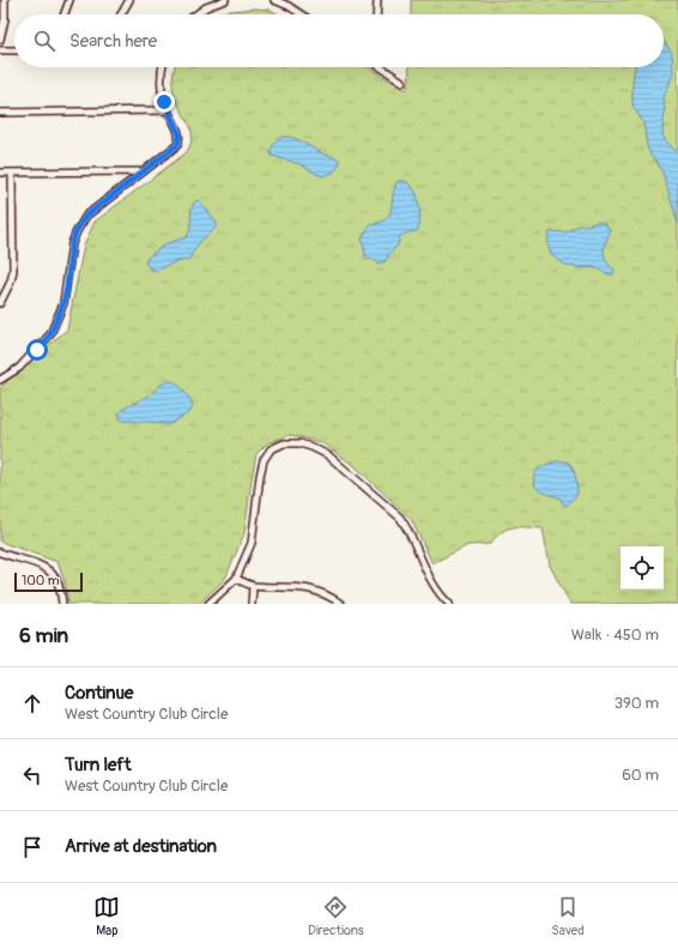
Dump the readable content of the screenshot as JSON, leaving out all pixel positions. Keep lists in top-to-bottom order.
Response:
{
  "scale_bar": "100 m",
  "page": {
    "search": "Search here",
    "scale": "100 m",
    "heading": ["6 min", "Walk · 450 m"],
    "list": [
      ["Continue", "West Country Club Circle", "390 m"],
      ["Turn left", "West Country Club Circle", "60 m"],
      "Arrive at destination"
    ],
    "nav": ["Map", "Directions", "Saved"]
  }
}
